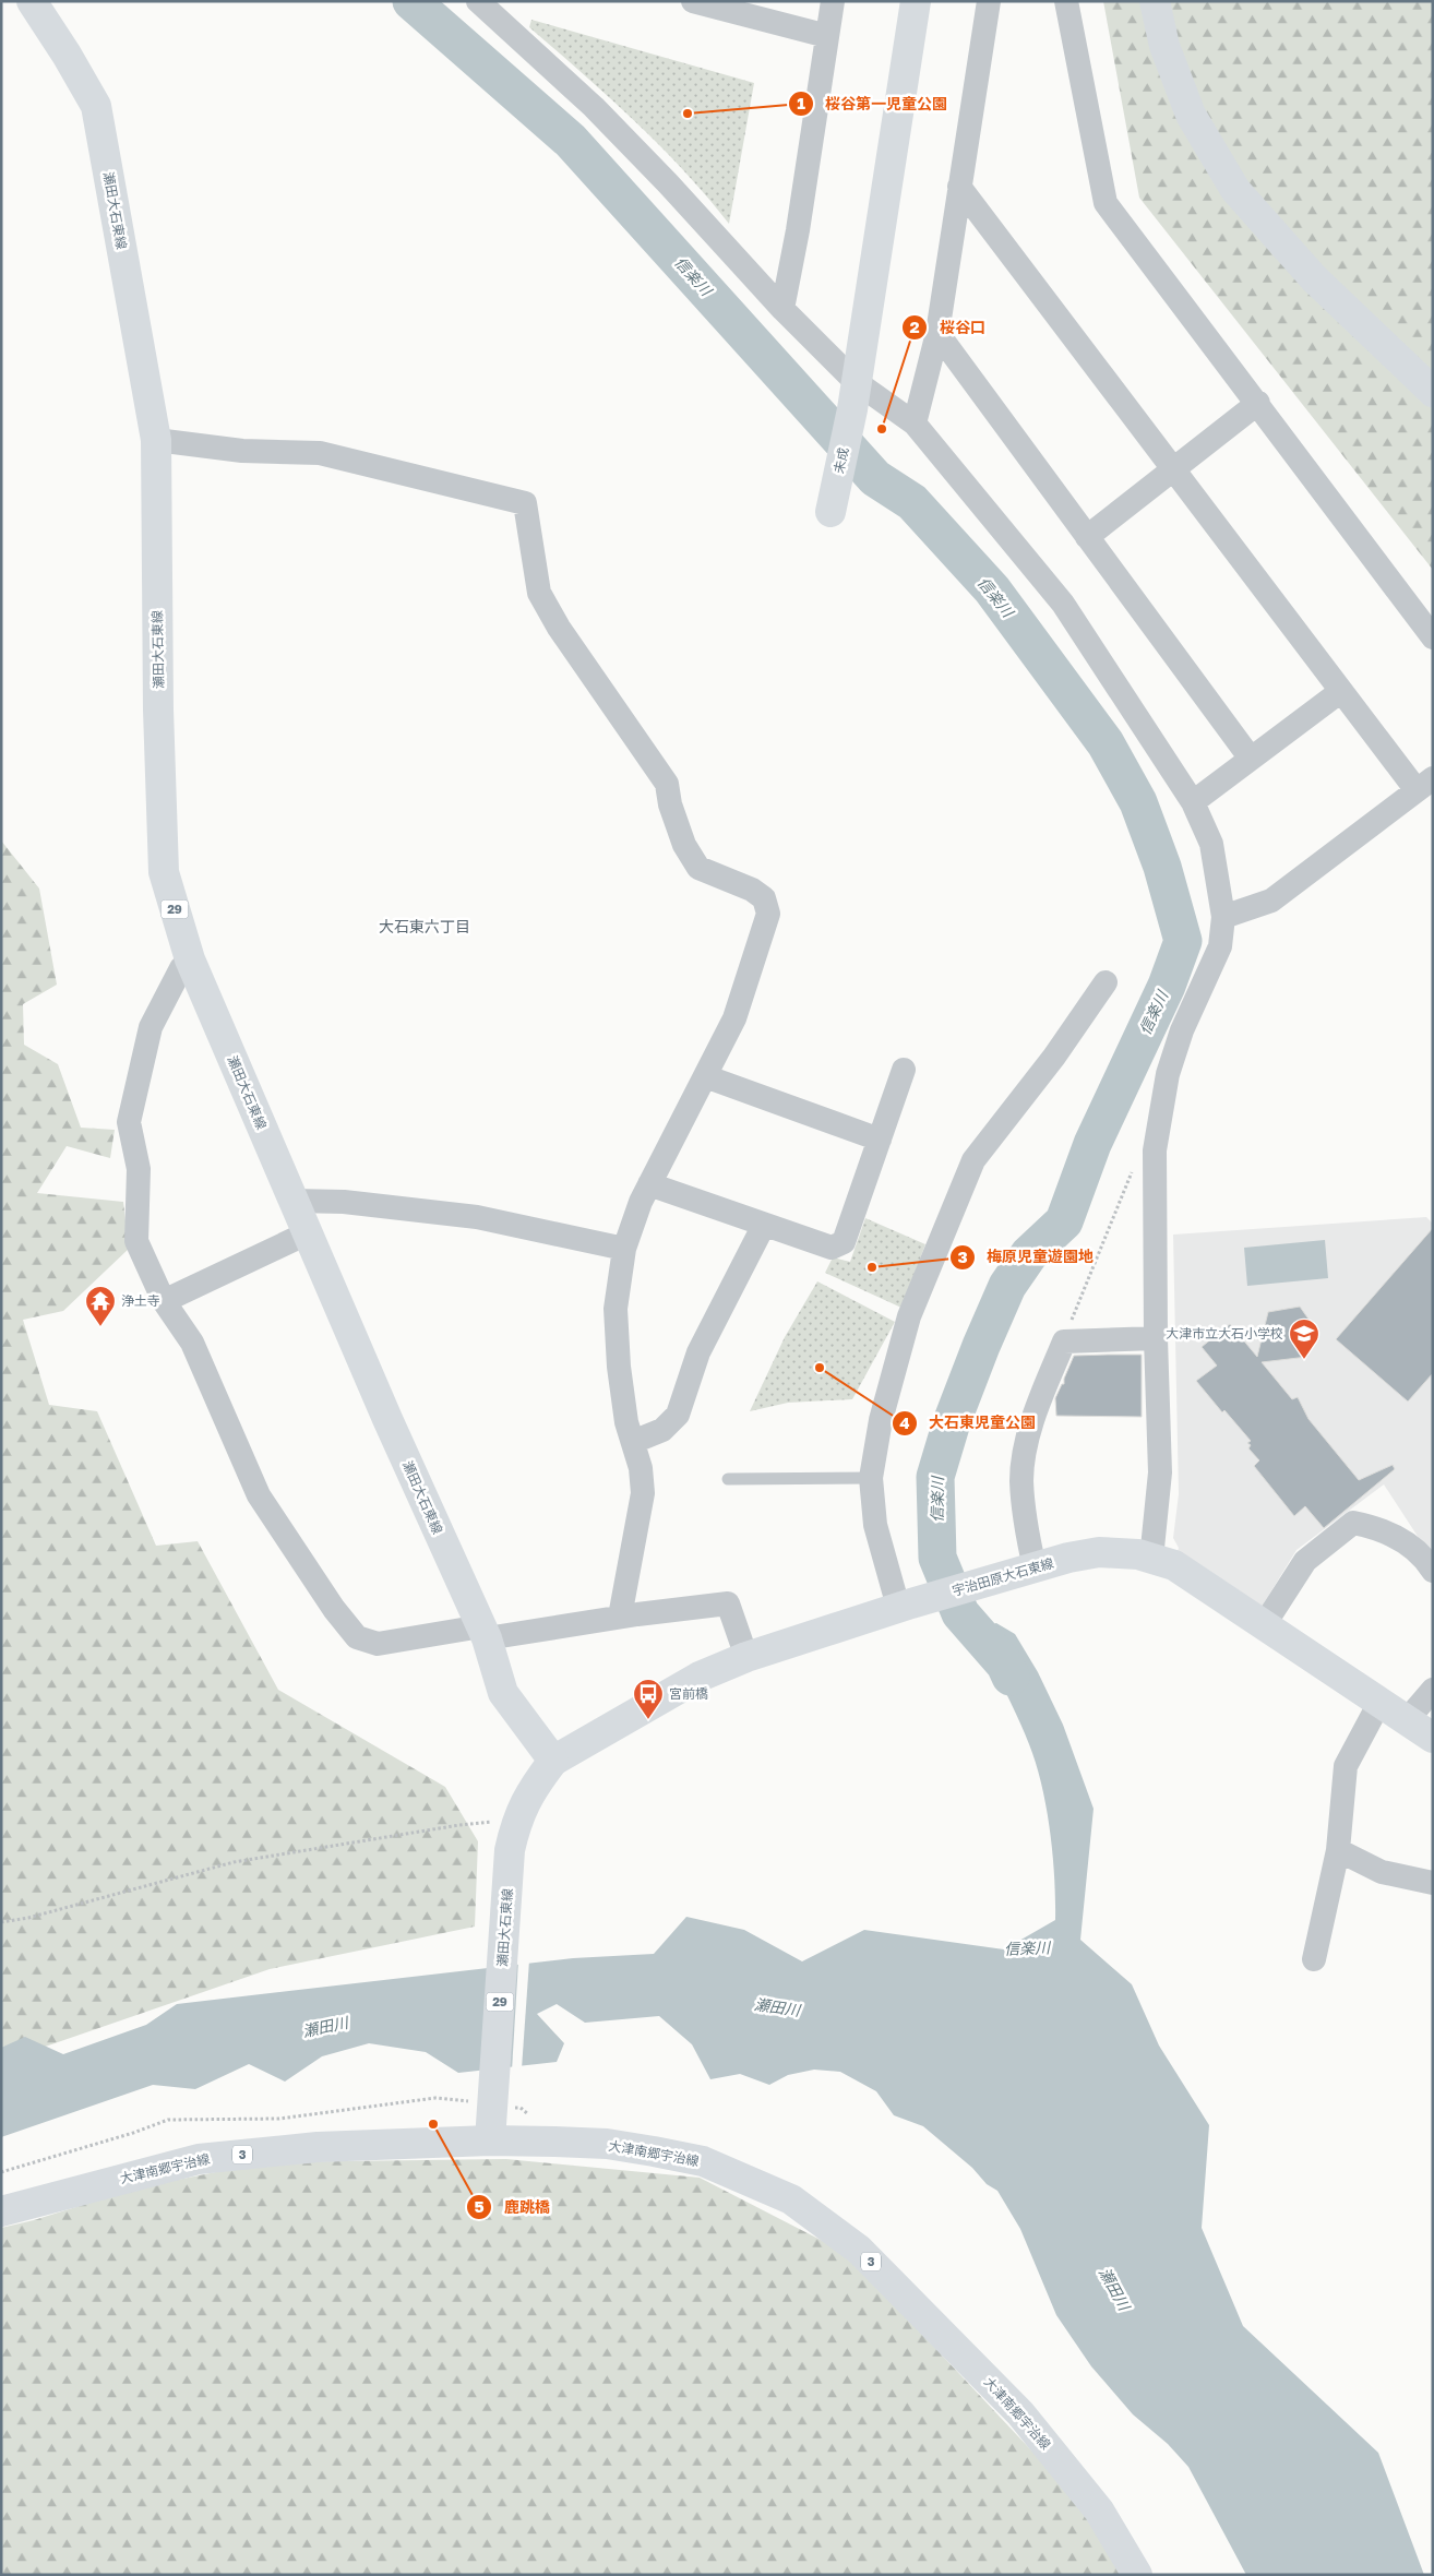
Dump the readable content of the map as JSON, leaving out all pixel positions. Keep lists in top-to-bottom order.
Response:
{
  "streets": {
    "main road": [
      "瀬田大石東線",
      "未成",
      "29",
      "宇治田原大石東線",
      "大津南郷宇治線",
      "3"
    ]
  },
  "crossings": [
    ["瀬田大石東線", "宇治田原大石東線"],
    ["瀬田大石東線", "大津南郷宇治線"]
  ],
  "districts": ["大石東六丁目"],
  "water": ["信楽川", "瀬田川"],
  "places": {
    "other": [
      "桜谷第一児童公園",
      "桜谷口",
      "梅原児童遊園地",
      "大石東児童公園",
      "鹿跳橋"
    ],
    "temple": ["浄土寺"],
    "school or university": ["大津市立大石小学校"],
    "bus stop": ["宮前橋"]
  }
}
